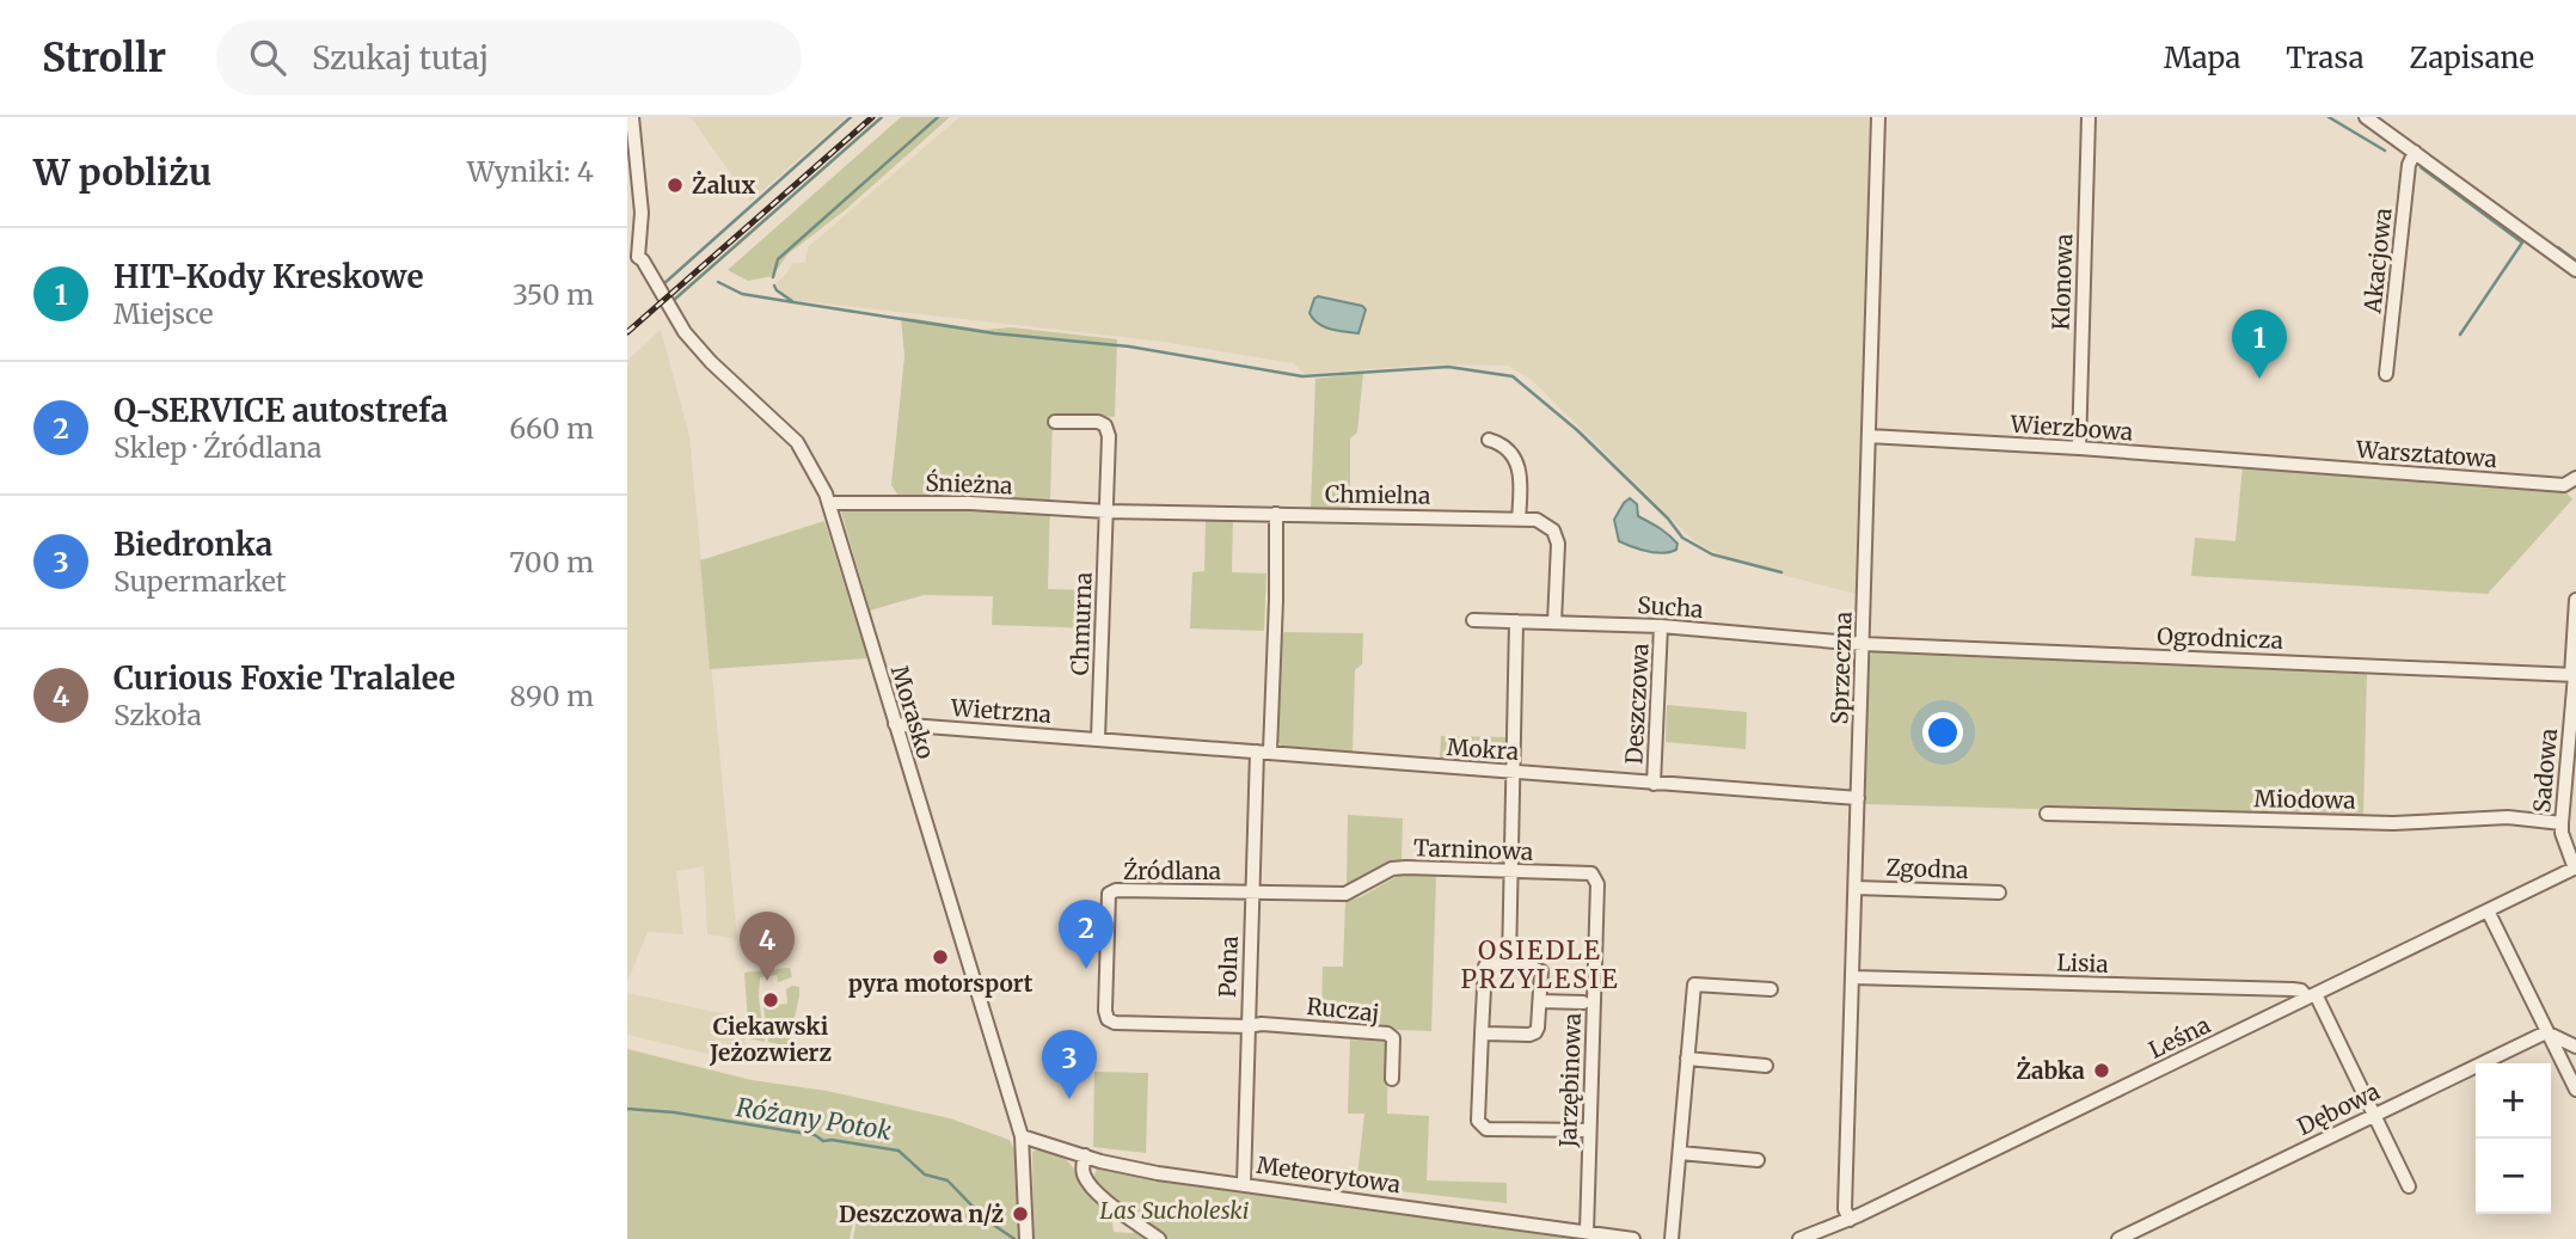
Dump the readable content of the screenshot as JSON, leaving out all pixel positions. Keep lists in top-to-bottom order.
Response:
{
  "streets": {
    "street": [
      "Akacjowa",
      "Klonowa",
      "Wierzbowa",
      "Warsztatowa",
      "Śnieżna",
      "Chmielna",
      "Sucha",
      "Chmurna",
      "Ogrodnicza",
      "Sprzeczna",
      "Deszczowa",
      "Wietrzna",
      "Morasko",
      "Mokra",
      "Sadowa",
      "Miodowa",
      "Tarninowa",
      "Zgodna",
      "Źródlana",
      "Lisia",
      "Polna",
      "Ruczaj",
      "Leśna",
      "Jarzębinowa",
      "Dębowa",
      "Meteorytowa"
    ]
  },
  "crossings": [
    ["Klonowa", "Wierzbowa"],
    ["Wierzbowa", "Warsztatowa"],
    ["Wierzbowa", "Sprzeczna"],
    ["Śnieżna", "Chmielna"],
    ["Śnieżna", "Chmurna"],
    ["Śnieżna", "Morasko"],
    ["Chmielna", "Sucha"],
    ["Chmielna", "Chmurna"],
    ["Chmielna", "Polna"],
    ["Sucha", "Ogrodnicza"],
    ["Sucha", "Sprzeczna"],
    ["Sucha", "Deszczowa"],
    ["Chmurna", "Wietrzna"],
    ["Chmurna", "Mokra"],
    ["Ogrodnicza", "Sprzeczna"],
    ["Ogrodnicza", "Sadowa"],
    ["Sprzeczna", "Mokra"],
    ["Sprzeczna", "Zgodna"],
    ["Sprzeczna", "Lisia"],
    ["Sprzeczna", "Leśna"],
    ["Deszczowa", "Mokra"],
    ["Wietrzna", "Morasko"],
    ["Wietrzna", "Mokra"],
    ["Morasko", "Meteorytowa"],
    ["Mokra", "Polna"],
    ["Sadowa", "Miodowa"],
    ["Sadowa", "Leśna"],
    ["Tarninowa", "Źródlana"],
    ["Tarninowa", "Polna"],
    ["Tarninowa", "Jarzębinowa"],
    ["Źródlana", "Polna"],
    ["Źródlana", "Ruczaj"],
    ["Lisia", "Leśna"],
    ["Polna", "Ruczaj"],
    ["Polna", "Meteorytowa"],
    ["Jarzębinowa", "Meteorytowa"]
  ],
  "districts": ["OSIEDLE PRZYLESIE"],
  "water": ["Różany Potok"],
  "parks": ["Las Sucholeski"],
  "places": [
    "Żalux",
    "pyra motorsport",
    "Ciekawski Jeżozwierz",
    "Żabka",
    "Deszczowa n/ż"
  ],
  "page": {
    "header": "Strollr",
    "search": "Szukaj tutaj",
    "nav": ["Mapa", "Trasa", "Zapisane"],
    "heading": ["W pobliżu", "Wyniki: 4"],
    "list": [
      {
        "mark": "1",
        "name": "HIT-Kody Kreskowe",
        "note": "Miejsce",
        "value": "350 m"
      },
      {
        "mark": "2",
        "name": "Q-SERVICE autostrefa",
        "note": "Sklep · Źródlana",
        "value": "660 m"
      },
      {
        "mark": "3",
        "name": "Biedronka",
        "note": "Supermarket",
        "value": "700 m"
      },
      {
        "mark": "4",
        "name": "Curious Foxie Tralalee",
        "note": "Szkoła",
        "value": "890 m"
      }
    ],
    "pins": [
      "1",
      "2",
      "4",
      "3"
    ],
    "map_buttons": ["+", "−"]
  }
}
